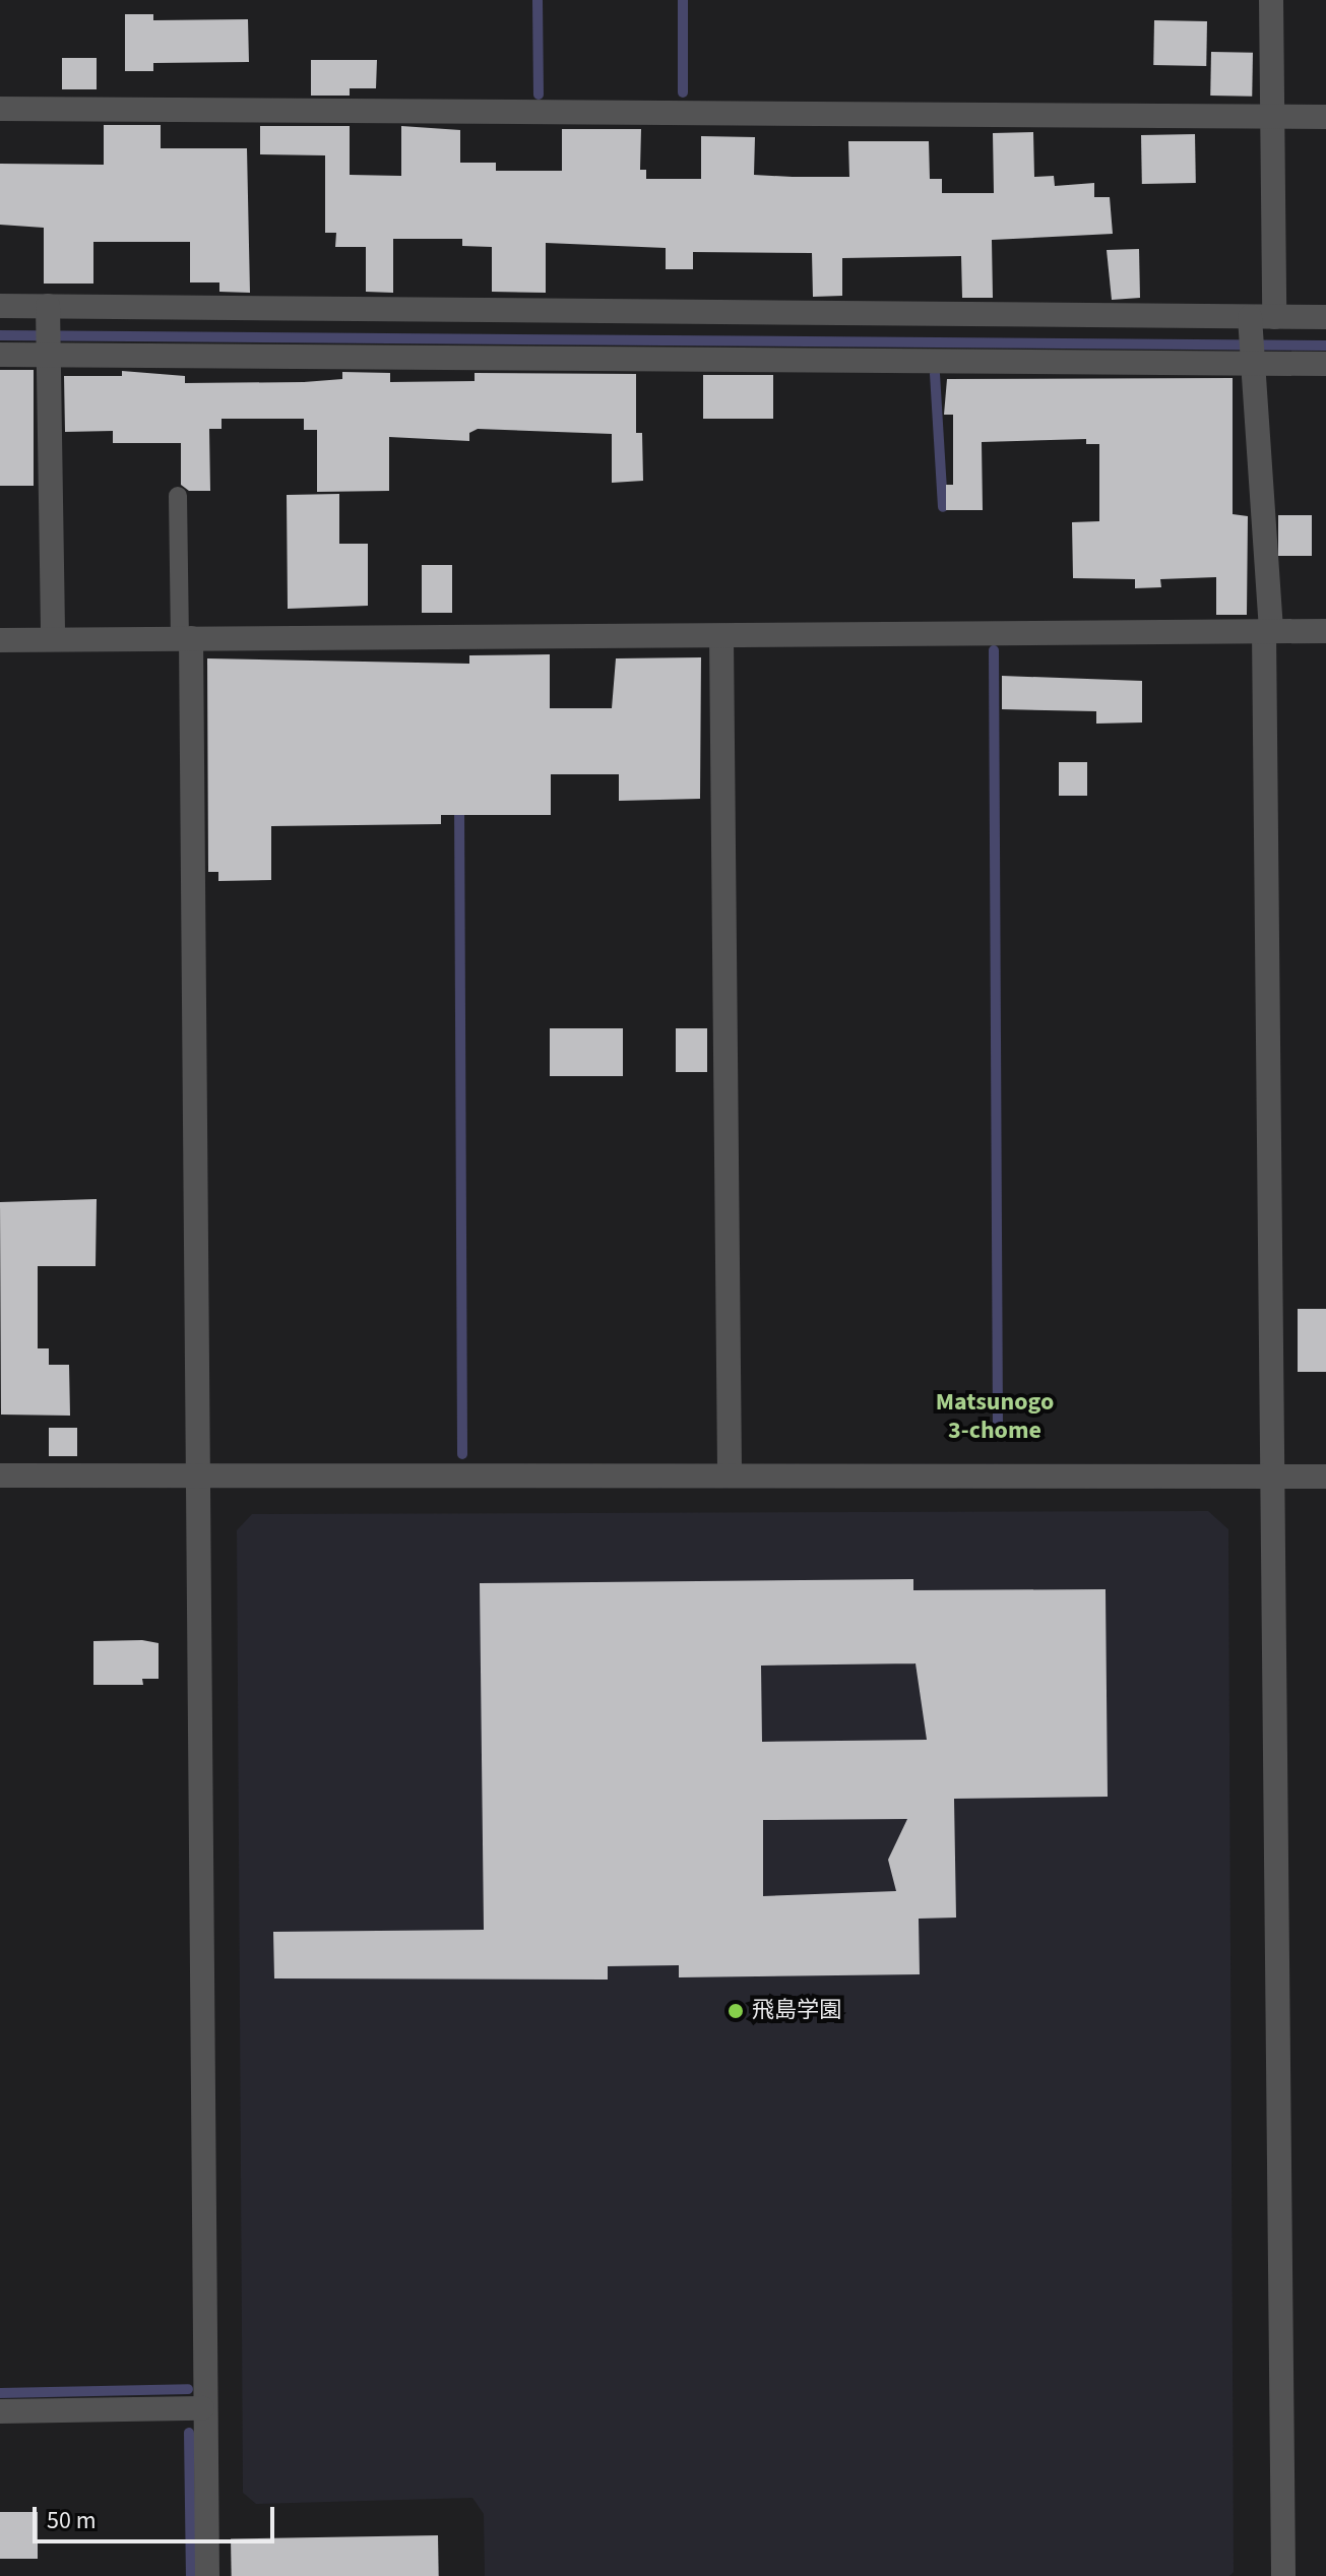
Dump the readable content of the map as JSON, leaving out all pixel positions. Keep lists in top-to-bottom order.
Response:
{
  "districts": ["Matsunogo 3-chome"],
  "places": ["飛島学園"],
  "scale_bar": "50 m"
}
